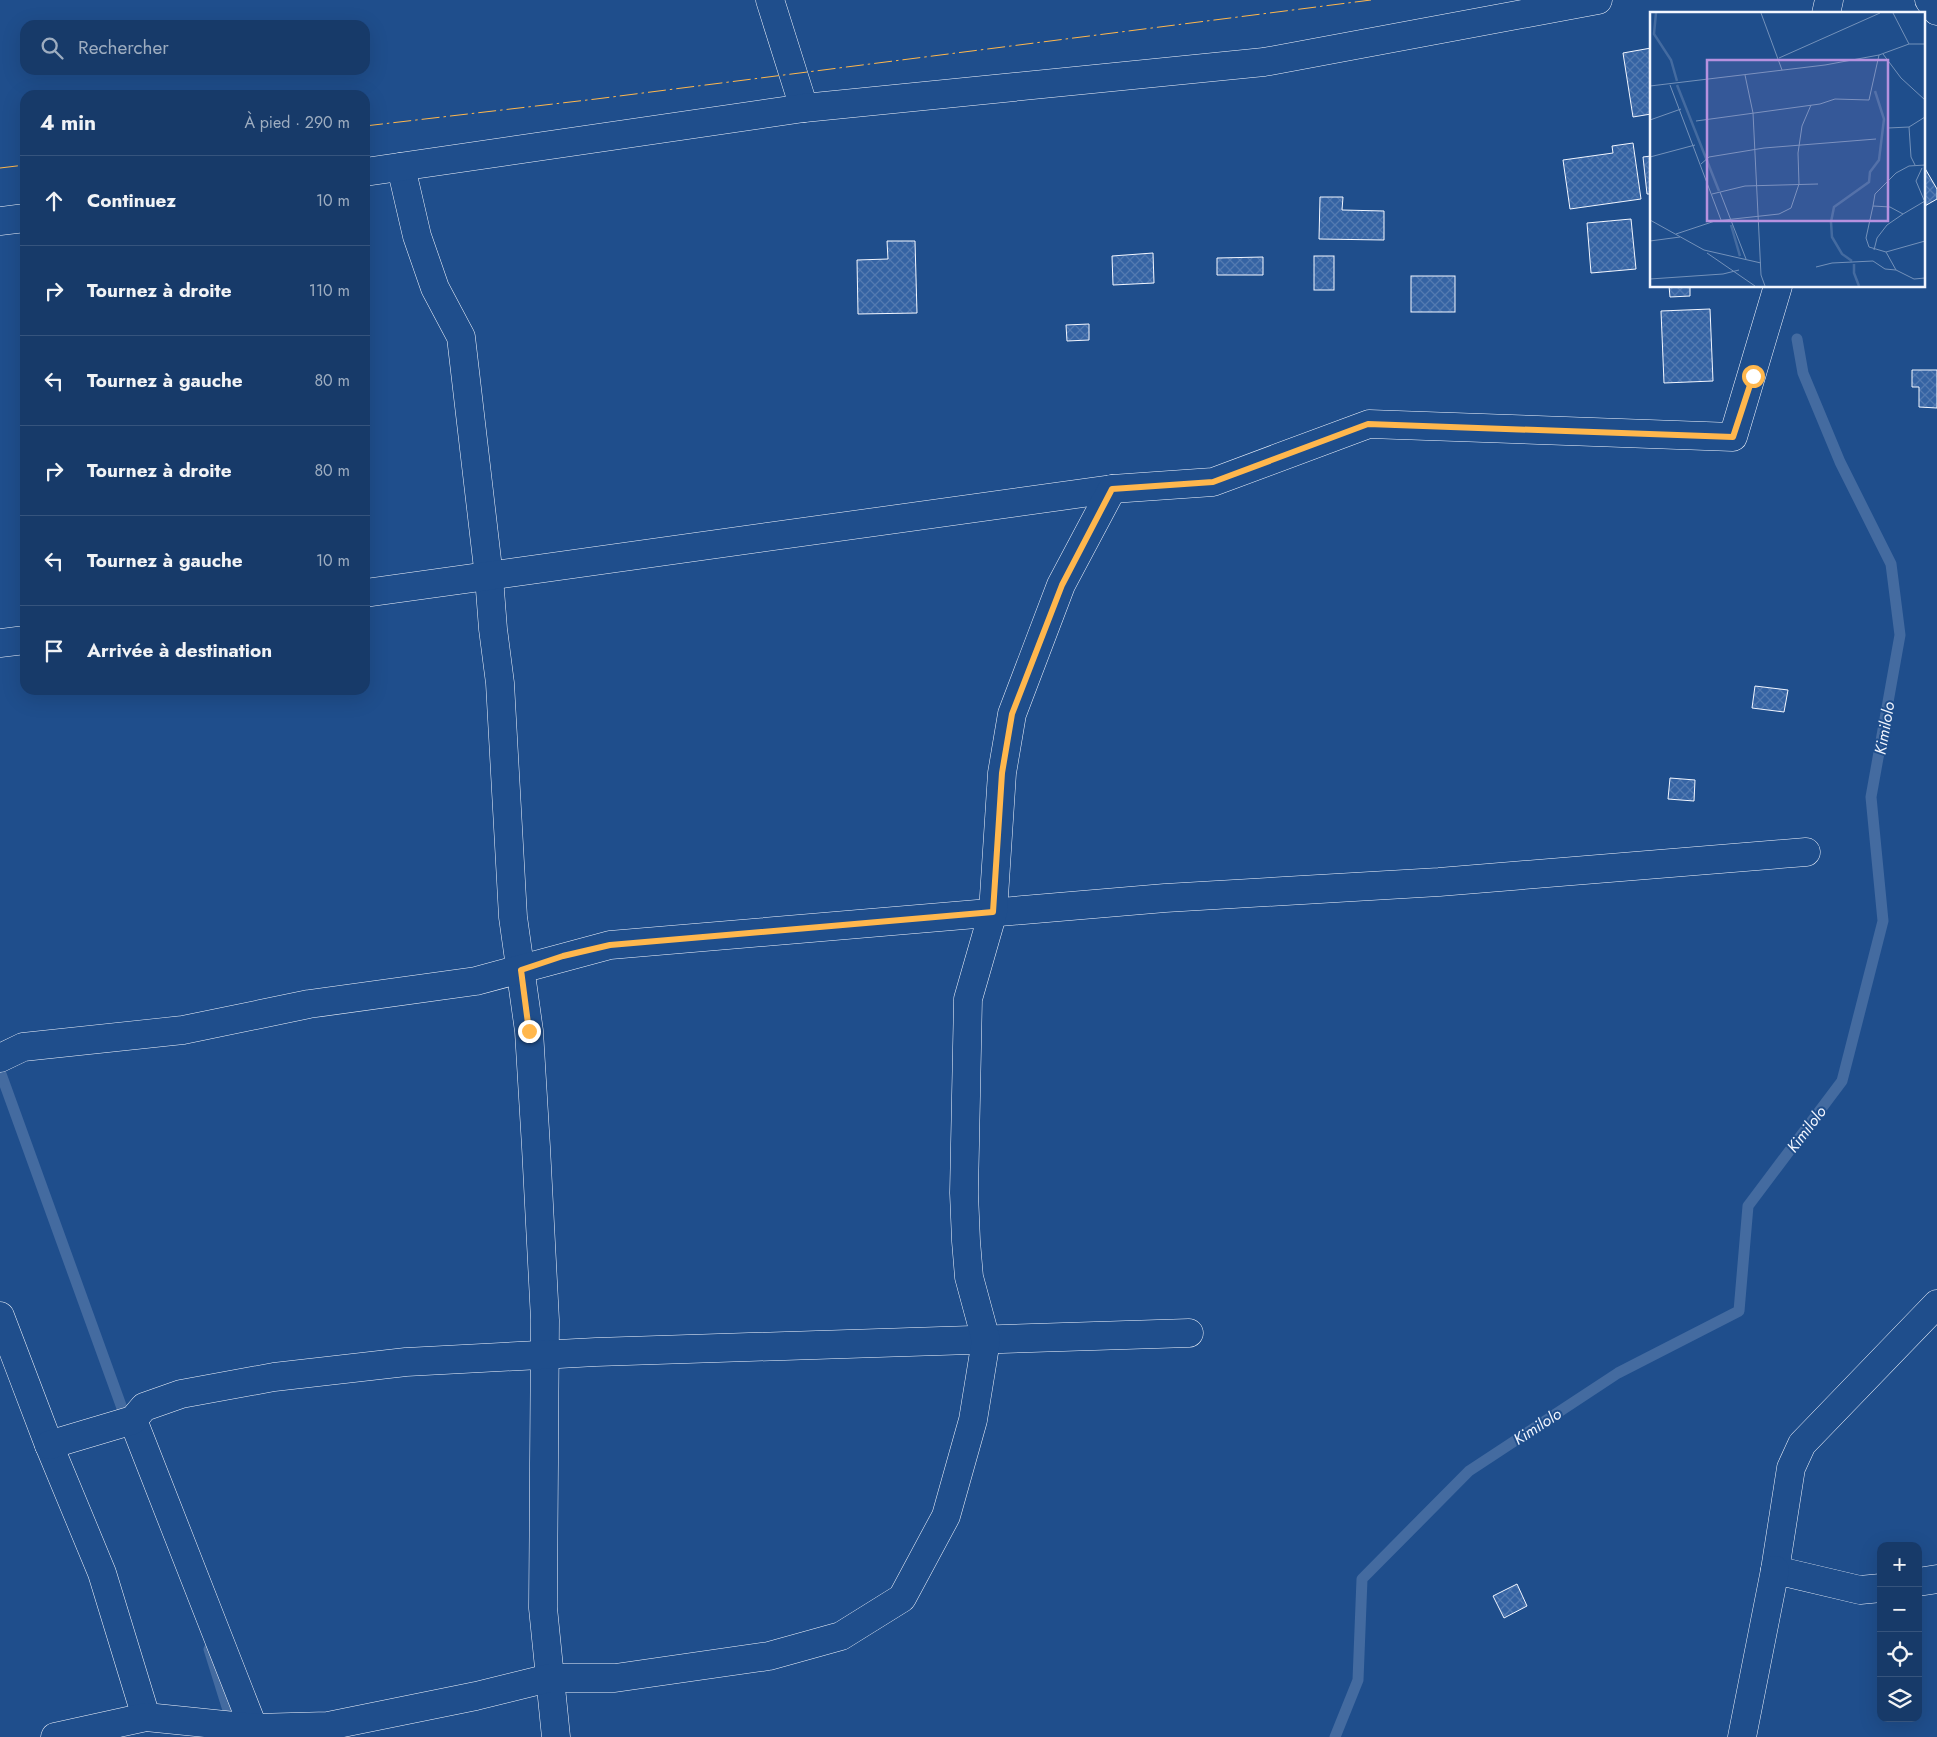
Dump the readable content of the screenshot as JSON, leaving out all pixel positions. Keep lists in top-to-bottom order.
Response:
{
  "water": ["Kimilolo"],
  "page": {
    "search": "Rechercher",
    "heading": ["4 min", "À pied · 290 m"],
    "list": [
      ["Continuez", "10 m"],
      ["Tournez à droite", "110 m"],
      ["Tournez à gauche", "80 m"],
      ["Tournez à droite", "80 m"],
      ["Tournez à gauche", "10 m"],
      "Arrivée à destination"
    ],
    "map_buttons": ["+", "−"]
  }
}
